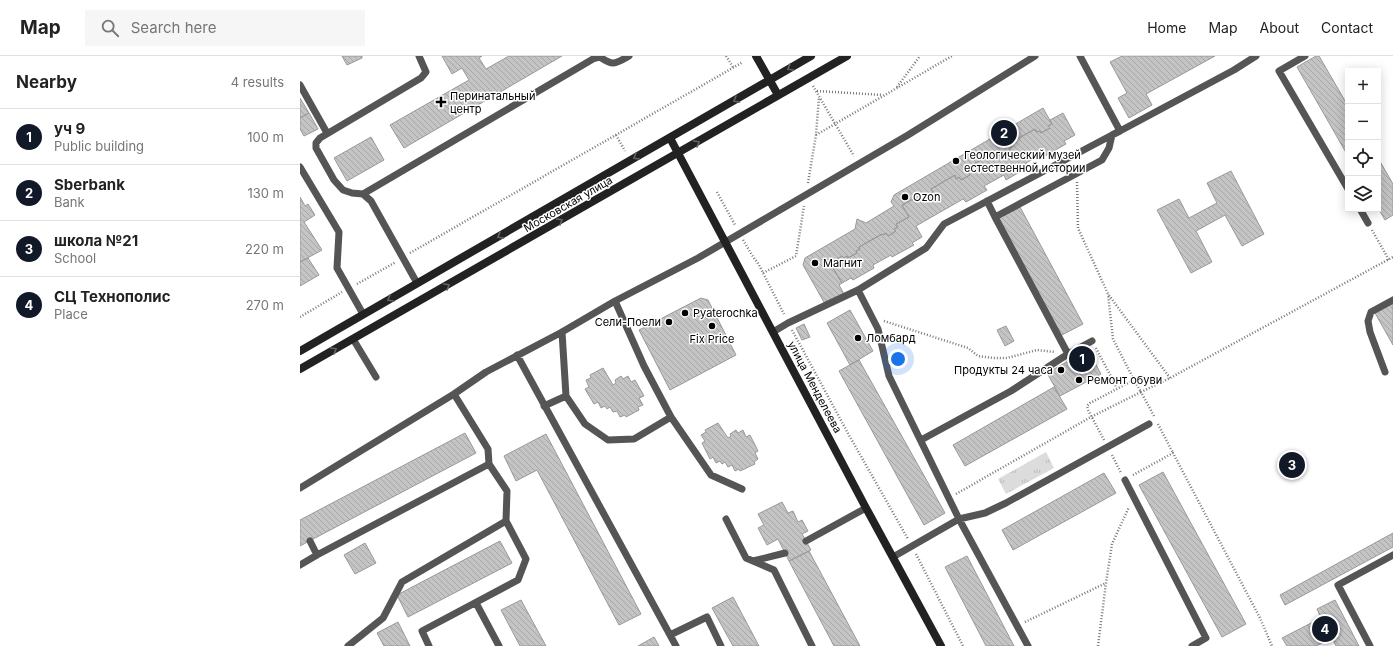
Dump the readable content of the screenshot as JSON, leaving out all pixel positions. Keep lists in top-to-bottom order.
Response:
{
  "streets": {
    "main road": ["Московская улица", "улица Менделеева"]
  },
  "crossings": [
    ["Московская улица", "улица Менделеева"]
  ],
  "places": {
    "health": ["Перинатальный центр"],
    "other": [
      "Геологический музей естественной истории",
      "Ozon",
      "Магнит",
      "Pyaterochka",
      "Сели-Поели",
      "Fix Price",
      "Ломбард",
      "Продукты 24 часа",
      "Ремонт обуви"
    ]
  },
  "page": {
    "header": "Map",
    "search": "Search here",
    "nav": [
      "Home",
      "Map",
      "About",
      "Contact"
    ],
    "heading": ["Nearby", "4 results"],
    "map_buttons": ["+", "−"],
    "list": [
      {
        "mark": "1",
        "name": "уч 9",
        "note": "Public building",
        "value": "100 m"
      },
      {
        "mark": "2",
        "name": "Sberbank",
        "note": "Bank",
        "value": "130 m"
      },
      {
        "mark": "3",
        "name": "школа №21",
        "note": "School",
        "value": "220 m"
      },
      {
        "mark": "4",
        "name": "СЦ Технополис",
        "note": "Place",
        "value": "270 m"
      }
    ],
    "pins": [
      "2",
      "1",
      "3",
      "4"
    ]
  }
}
